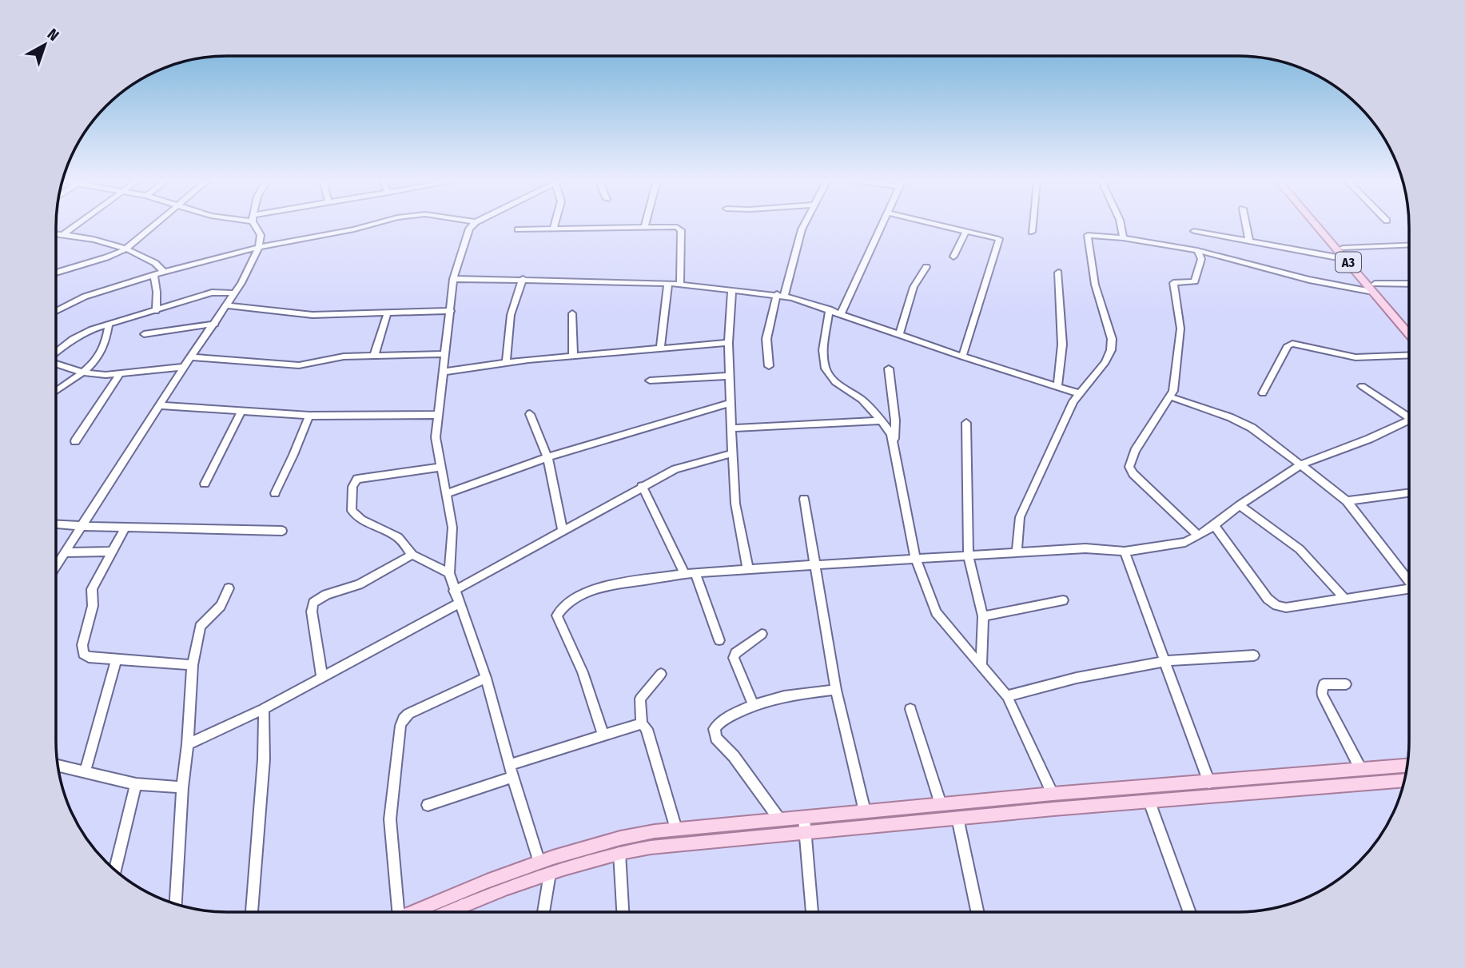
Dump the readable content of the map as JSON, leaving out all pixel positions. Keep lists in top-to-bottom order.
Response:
{
  "streets": {
    "main road": ["A3"]
  },
  "north": "top right"
}
